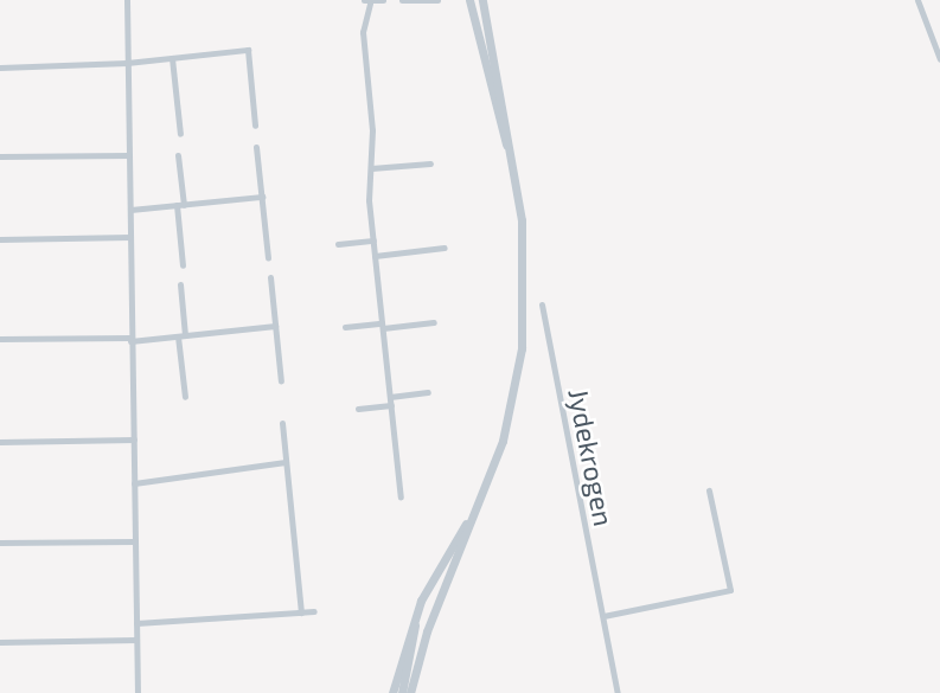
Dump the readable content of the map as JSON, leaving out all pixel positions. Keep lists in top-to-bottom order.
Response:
{
  "streets": {
    "street": ["Jydekrogen"]
  }
}
